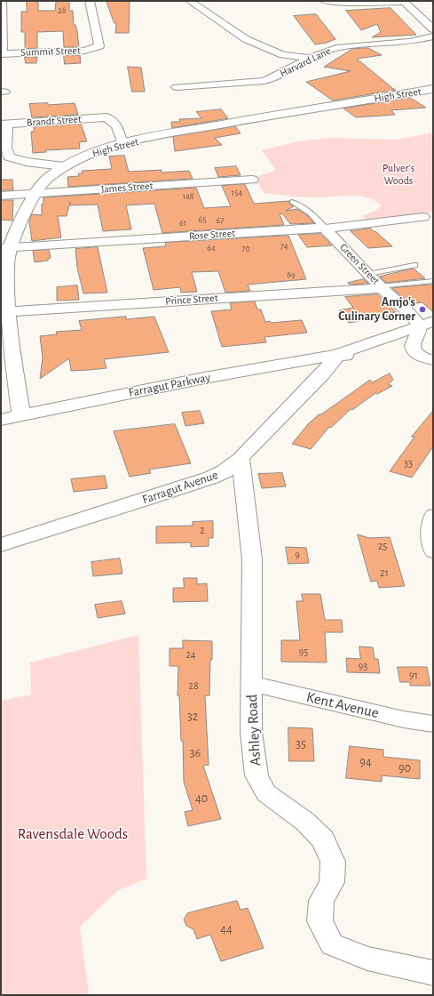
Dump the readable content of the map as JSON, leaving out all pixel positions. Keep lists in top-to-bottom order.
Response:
{
  "streets": {
    "street": [
      "Summit Street",
      "Harvard Lane",
      "High Street",
      "Brandt Street",
      "James Street",
      "Rose Street",
      "Green Street",
      "Prince Street",
      "Farragut Parkway",
      "Farragut Avenue",
      "Kent Avenue",
      "Ashley Road"
    ]
  },
  "crossings": [
    ["High Street", "Brandt Street"],
    ["High Street", "James Street"],
    ["High Street", "Rose Street"],
    ["High Street", "Prince Street"],
    ["High Street", "Farragut Parkway"],
    ["Rose Street", "Green Street"],
    ["Green Street", "Prince Street"],
    ["Farragut Parkway", "Farragut Avenue"],
    ["Farragut Avenue", "Ashley Road"],
    ["Kent Avenue", "Ashley Road"]
  ],
  "parks": ["Pulver's Woods", "Ravensdale Woods"],
  "places": ["Amjo's Culinary Corner"],
  "house_numbers": [
    "28",
    "154",
    "148",
    "65",
    "67",
    "61",
    "74",
    "64",
    "70",
    "69",
    "33",
    "2",
    "25",
    "9",
    "21",
    "95",
    "24",
    "93",
    "91",
    "28",
    "32",
    "35",
    "36",
    "94",
    "90",
    "40",
    "44"
  ]
}
